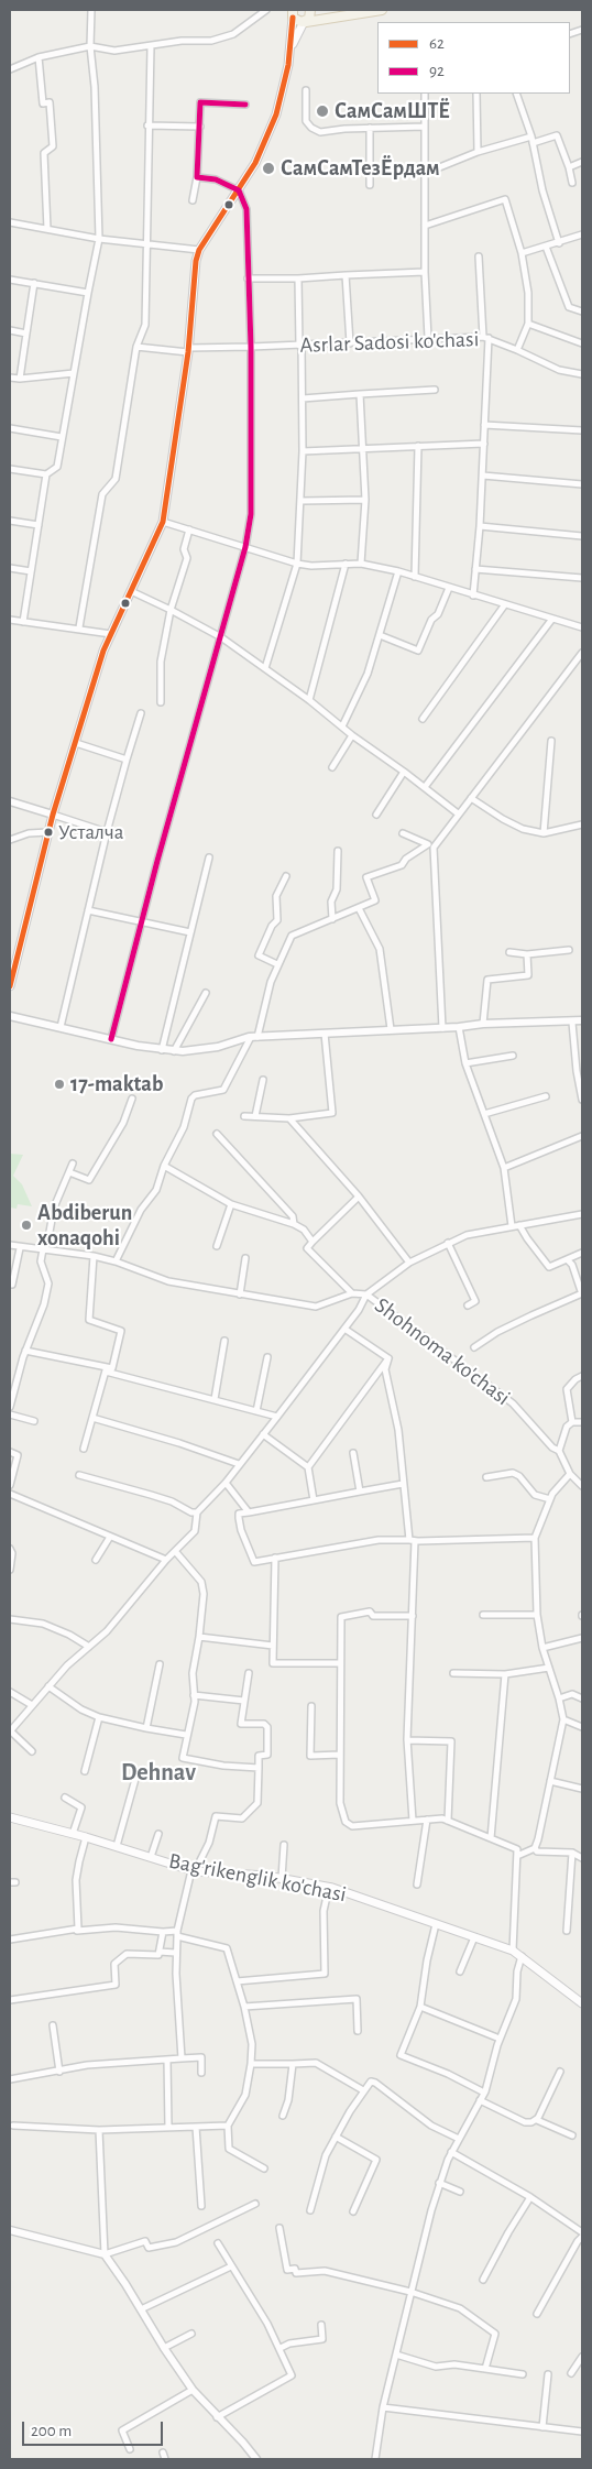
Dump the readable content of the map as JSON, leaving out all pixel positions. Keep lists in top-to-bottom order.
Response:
{
  "streets": {
    "main road": ["Bag'rikenglik ko'chasi"],
    "street": ["Asrlar Sadosi ko'chasi", "Shohnoma ko'chasi"]
  },
  "districts": ["Dehnav"],
  "places": [
    "СамСамШТЁ",
    "СамСамТезЁрдам",
    "Усталча",
    "17-maktab",
    "Abdiberun xonaqohi"
  ],
  "lines": ["transit line 62", "transit line 92"],
  "legend": ["62", "92"],
  "scale_bar": "200 m"
}
